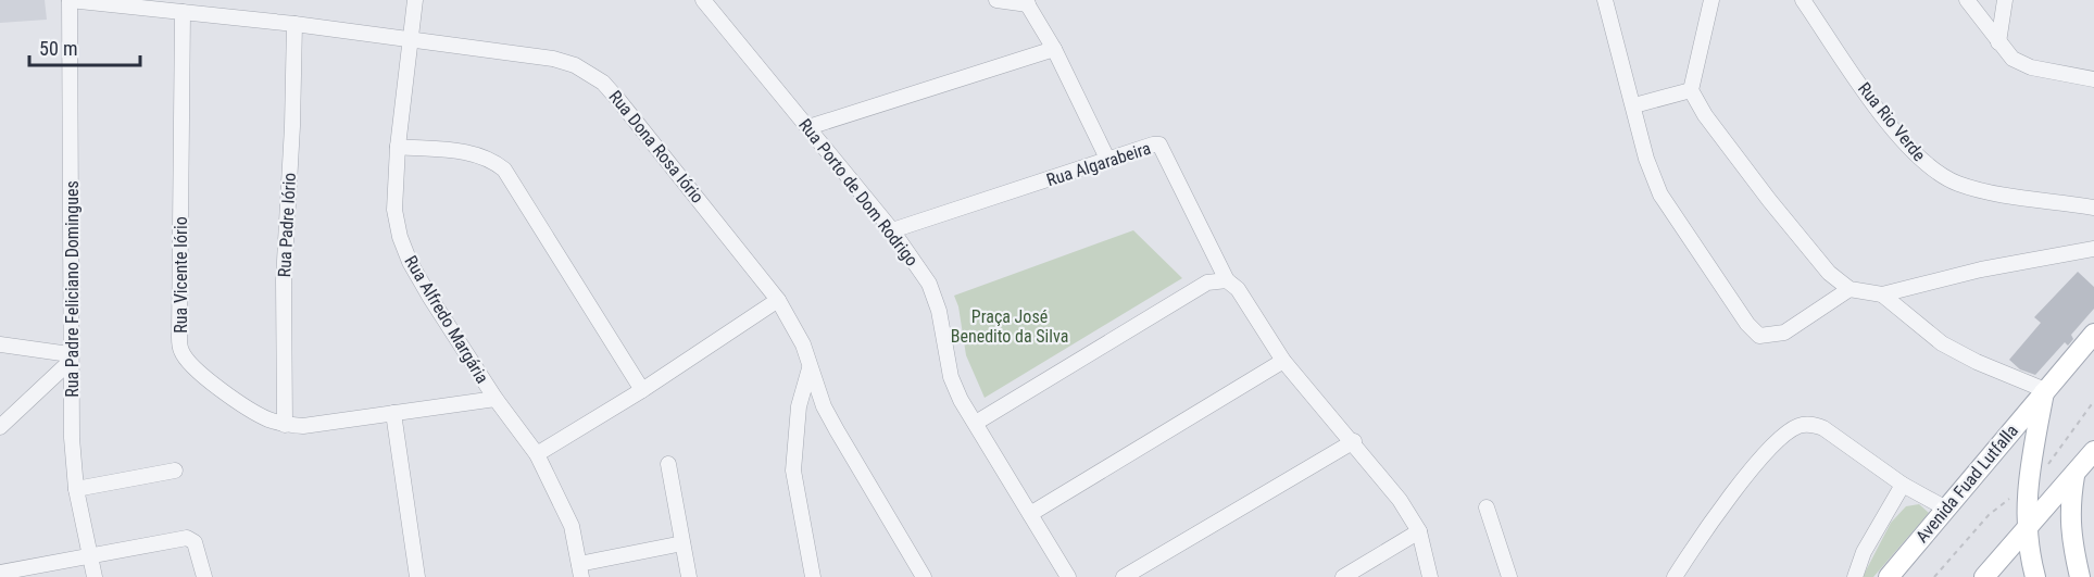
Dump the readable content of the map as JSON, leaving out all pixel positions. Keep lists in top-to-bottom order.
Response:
{
  "streets": {
    "main road": ["Avenida Fuad Lutfalla"],
    "street": [
      "Rua Rio Verde",
      "Rua Dona Rosa Iório",
      "Rua Algarabeira",
      "Rua Porto de Dom Rodrigo",
      "Rua Padre Iório",
      "Rua Vicente Iório",
      "Rua Padre Feliciano Domingues",
      "Rua Alfredo Margária"
    ]
  },
  "crossings": [
    ["Rua Dona Rosa Iório", "Rua Padre Iório"],
    ["Rua Dona Rosa Iório", "Rua Vicente Iório"],
    ["Rua Dona Rosa Iório", "Rua Padre Feliciano Domingues"],
    ["Rua Dona Rosa Iório", "Rua Alfredo Margária"],
    ["Rua Algarabeira", "Rua Porto de Dom Rodrigo"],
    ["Rua Padre Iório", "Rua Vicente Iório"],
    ["Rua Vicente Iório", "Rua Alfredo Margária"]
  ],
  "parks": ["Praça José Benedito da Silva"],
  "scale_bar": "50 m"
}
